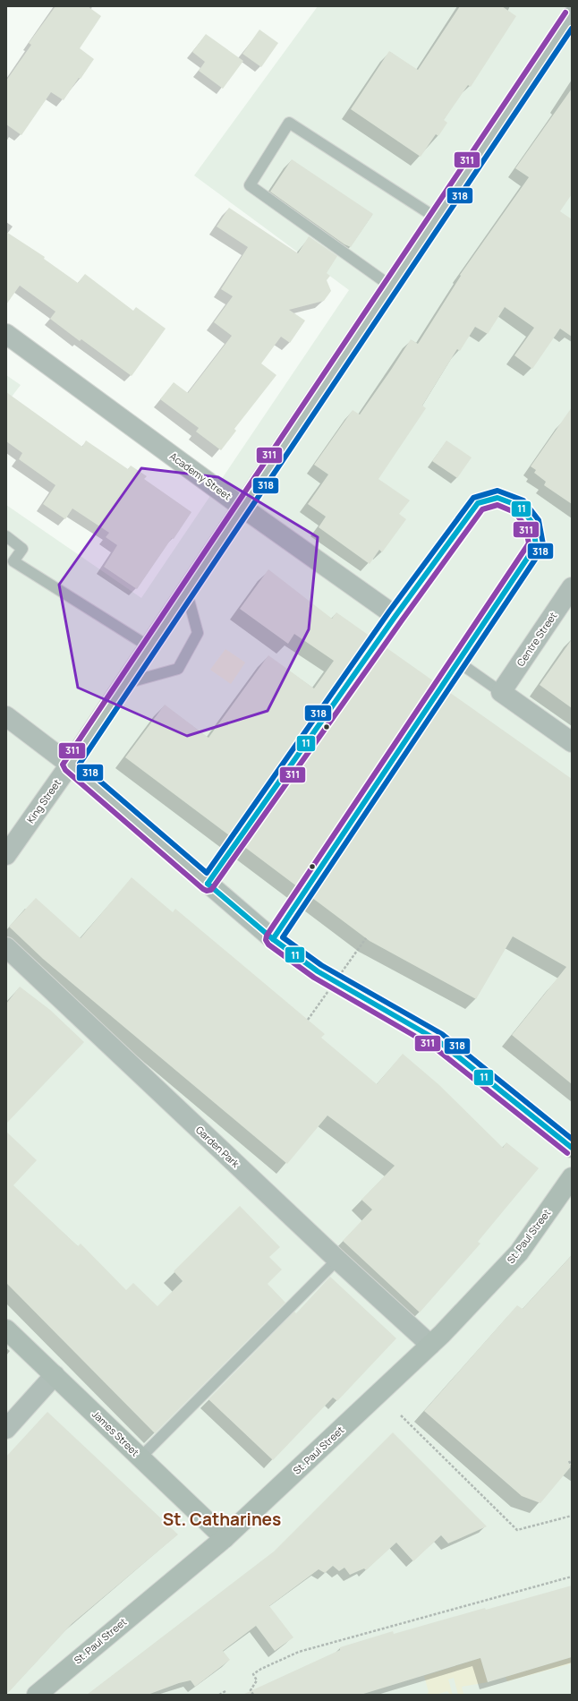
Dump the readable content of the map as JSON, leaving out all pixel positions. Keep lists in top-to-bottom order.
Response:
{
  "streets": {
    "main road": ["St. Paul Street", "James Street"],
    "street": [
      "Academy Street",
      "Centre Street",
      "King Street",
      "Garden Park"
    ]
  },
  "crossings": [
    ["Academy Street", "King Street"],
    ["Garden Park", "St. Paul Street"],
    ["St. Paul Street", "James Street"]
  ],
  "districts": ["St. Catharines"],
  "lines": ["transit line 311", "transit line 318", "transit line 11"]
}
